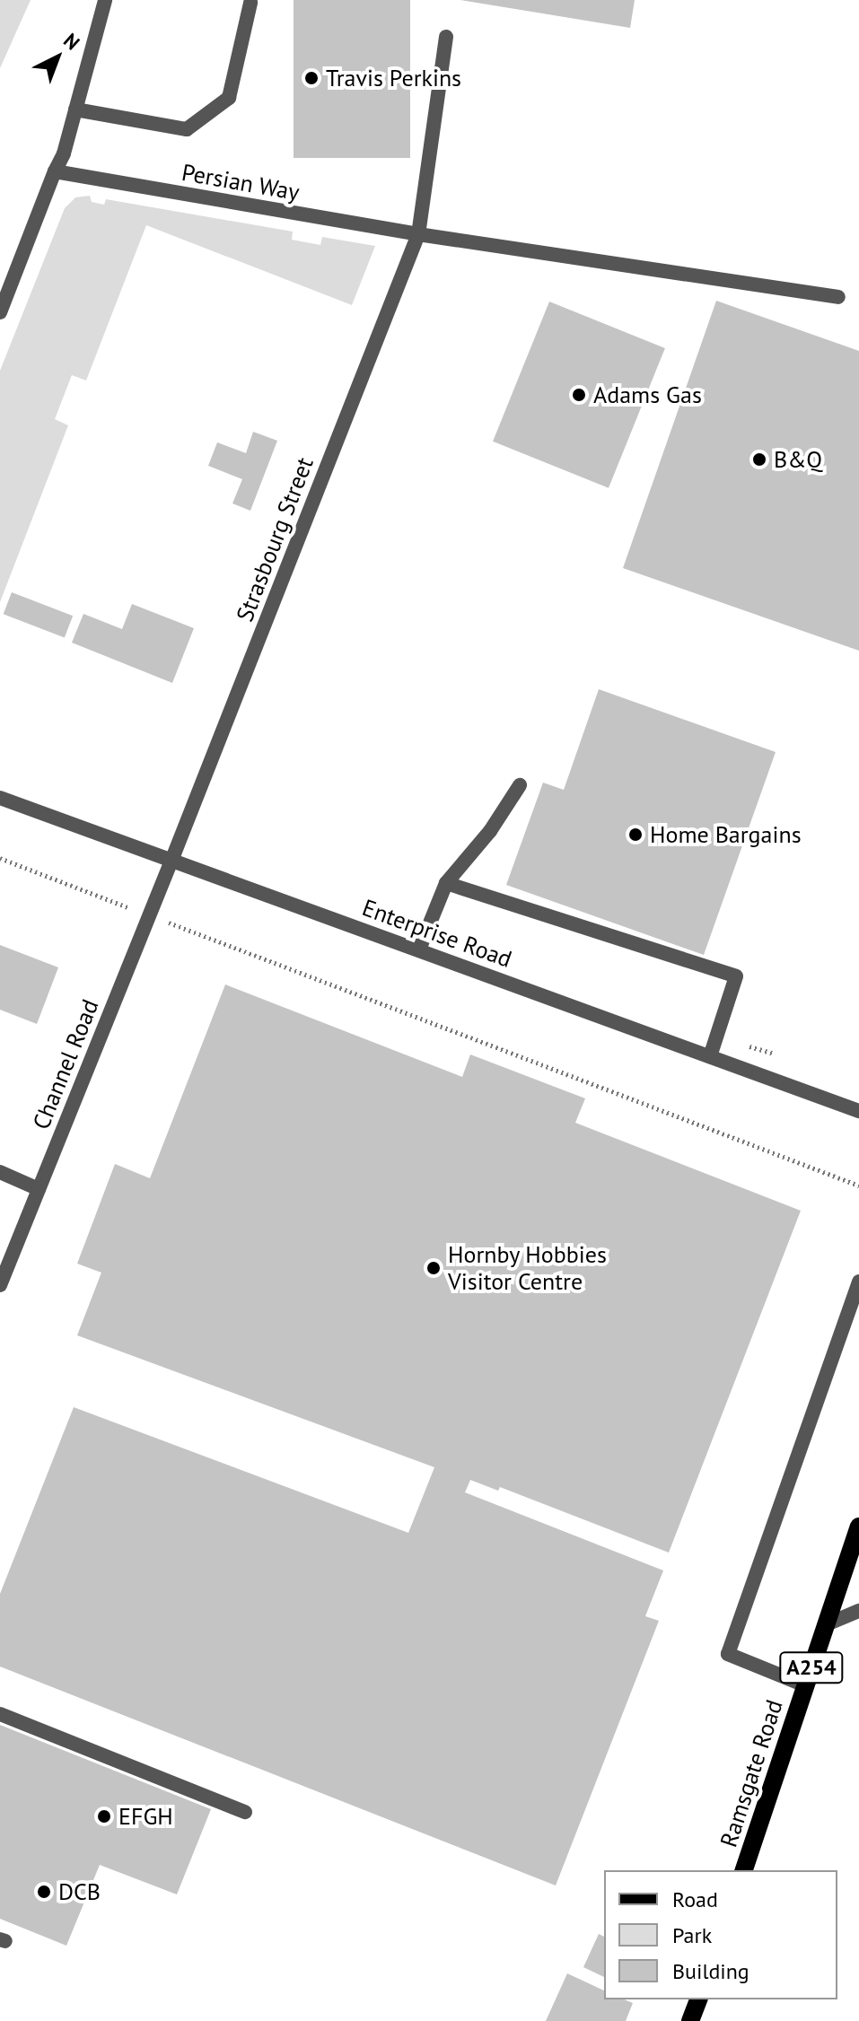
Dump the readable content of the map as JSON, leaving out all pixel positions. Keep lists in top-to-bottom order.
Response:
{
  "streets": {
    "main road": ["A254", "Ramsgate Road"],
    "street": [
      "Persian Way",
      "Strasbourg Street",
      "Enterprise Road",
      "Channel Road"
    ]
  },
  "crossings": [
    ["Persian Way", "Strasbourg Street"],
    ["Strasbourg Street", "Enterprise Road"],
    ["Strasbourg Street", "Channel Road"],
    ["Enterprise Road", "Channel Road"]
  ],
  "places": [
    "Travis Perkins",
    "Adams Gas",
    "B&Q",
    "Home Bargains",
    "Hornby Hobbies Visitor Centre",
    "EFGH",
    "DCB"
  ],
  "legend": ["Road", "Park", "Building"],
  "north": "top right"
}
